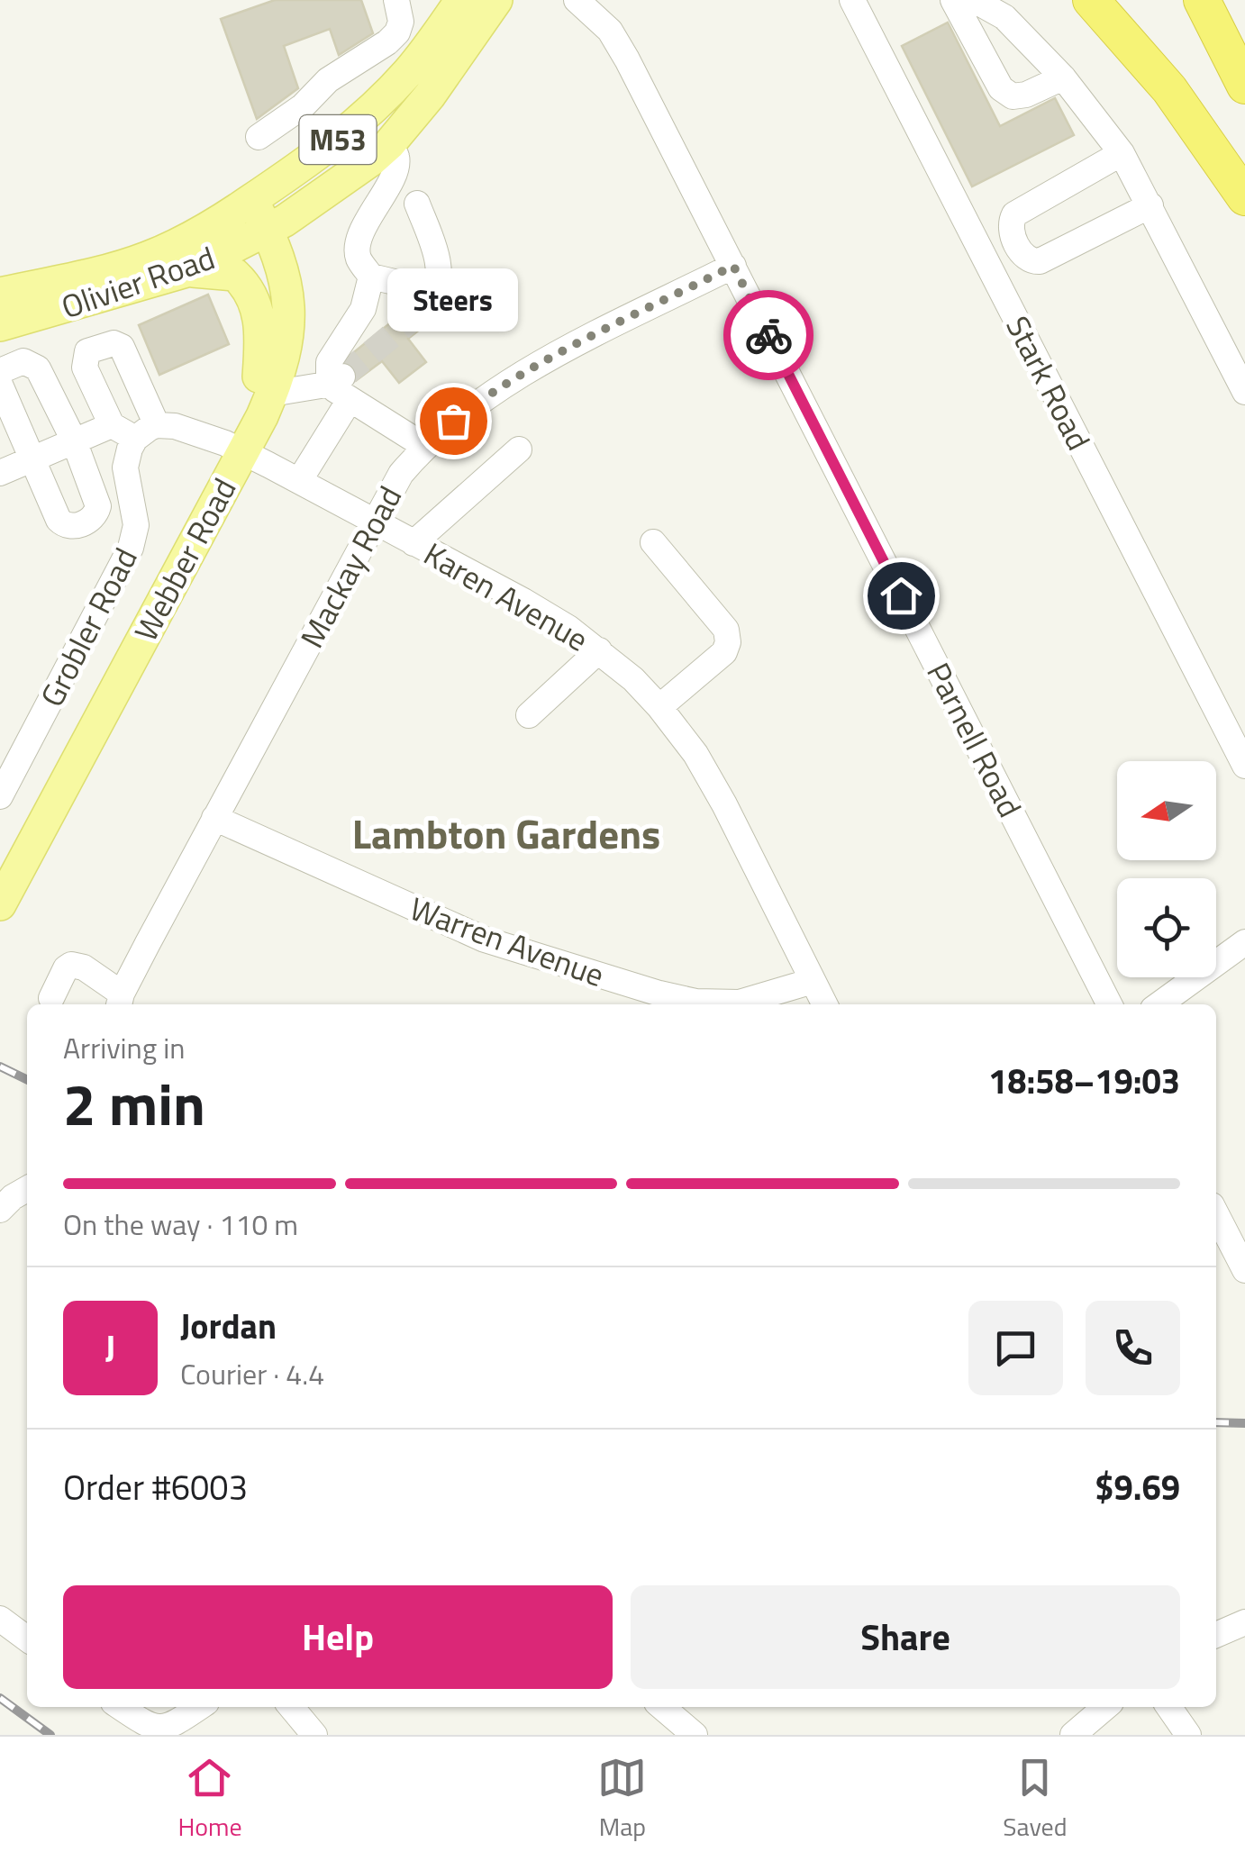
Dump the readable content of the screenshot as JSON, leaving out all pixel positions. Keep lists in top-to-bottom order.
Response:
{
  "streets": {
    "main road": ["M53", "Olivier Road", "Webber Road"],
    "street": [
      "Stark Road",
      "Mackay Road",
      "Karen Avenue",
      "Grobler Road",
      "Parnell Road",
      "Warren Avenue"
    ]
  },
  "crossings": [
    ["Olivier Road", "Webber Road"],
    ["Webber Road", "Karen Avenue"],
    ["Mackay Road", "Karen Avenue"],
    ["Mackay Road", "Parnell Road"],
    ["Mackay Road", "Warren Avenue"],
    ["Karen Avenue", "Warren Avenue"]
  ],
  "districts": ["Lambton Gardens"],
  "places": ["Steers"],
  "north": "left",
  "page": {
    "bubble": "Steers",
    "heading": ["2 min", "Arriving in", "18:58–19:03"],
    "panel": [
      "Jordan",
      "Courier · 4.4",
      "Order #6003",
      "$9.69"
    ],
    "bar": "On the way · 110 m",
    "round": "J",
    "buttons": ["Help", "Share"],
    "tabs": ["Home", "Map", "Saved"]
  }
}
